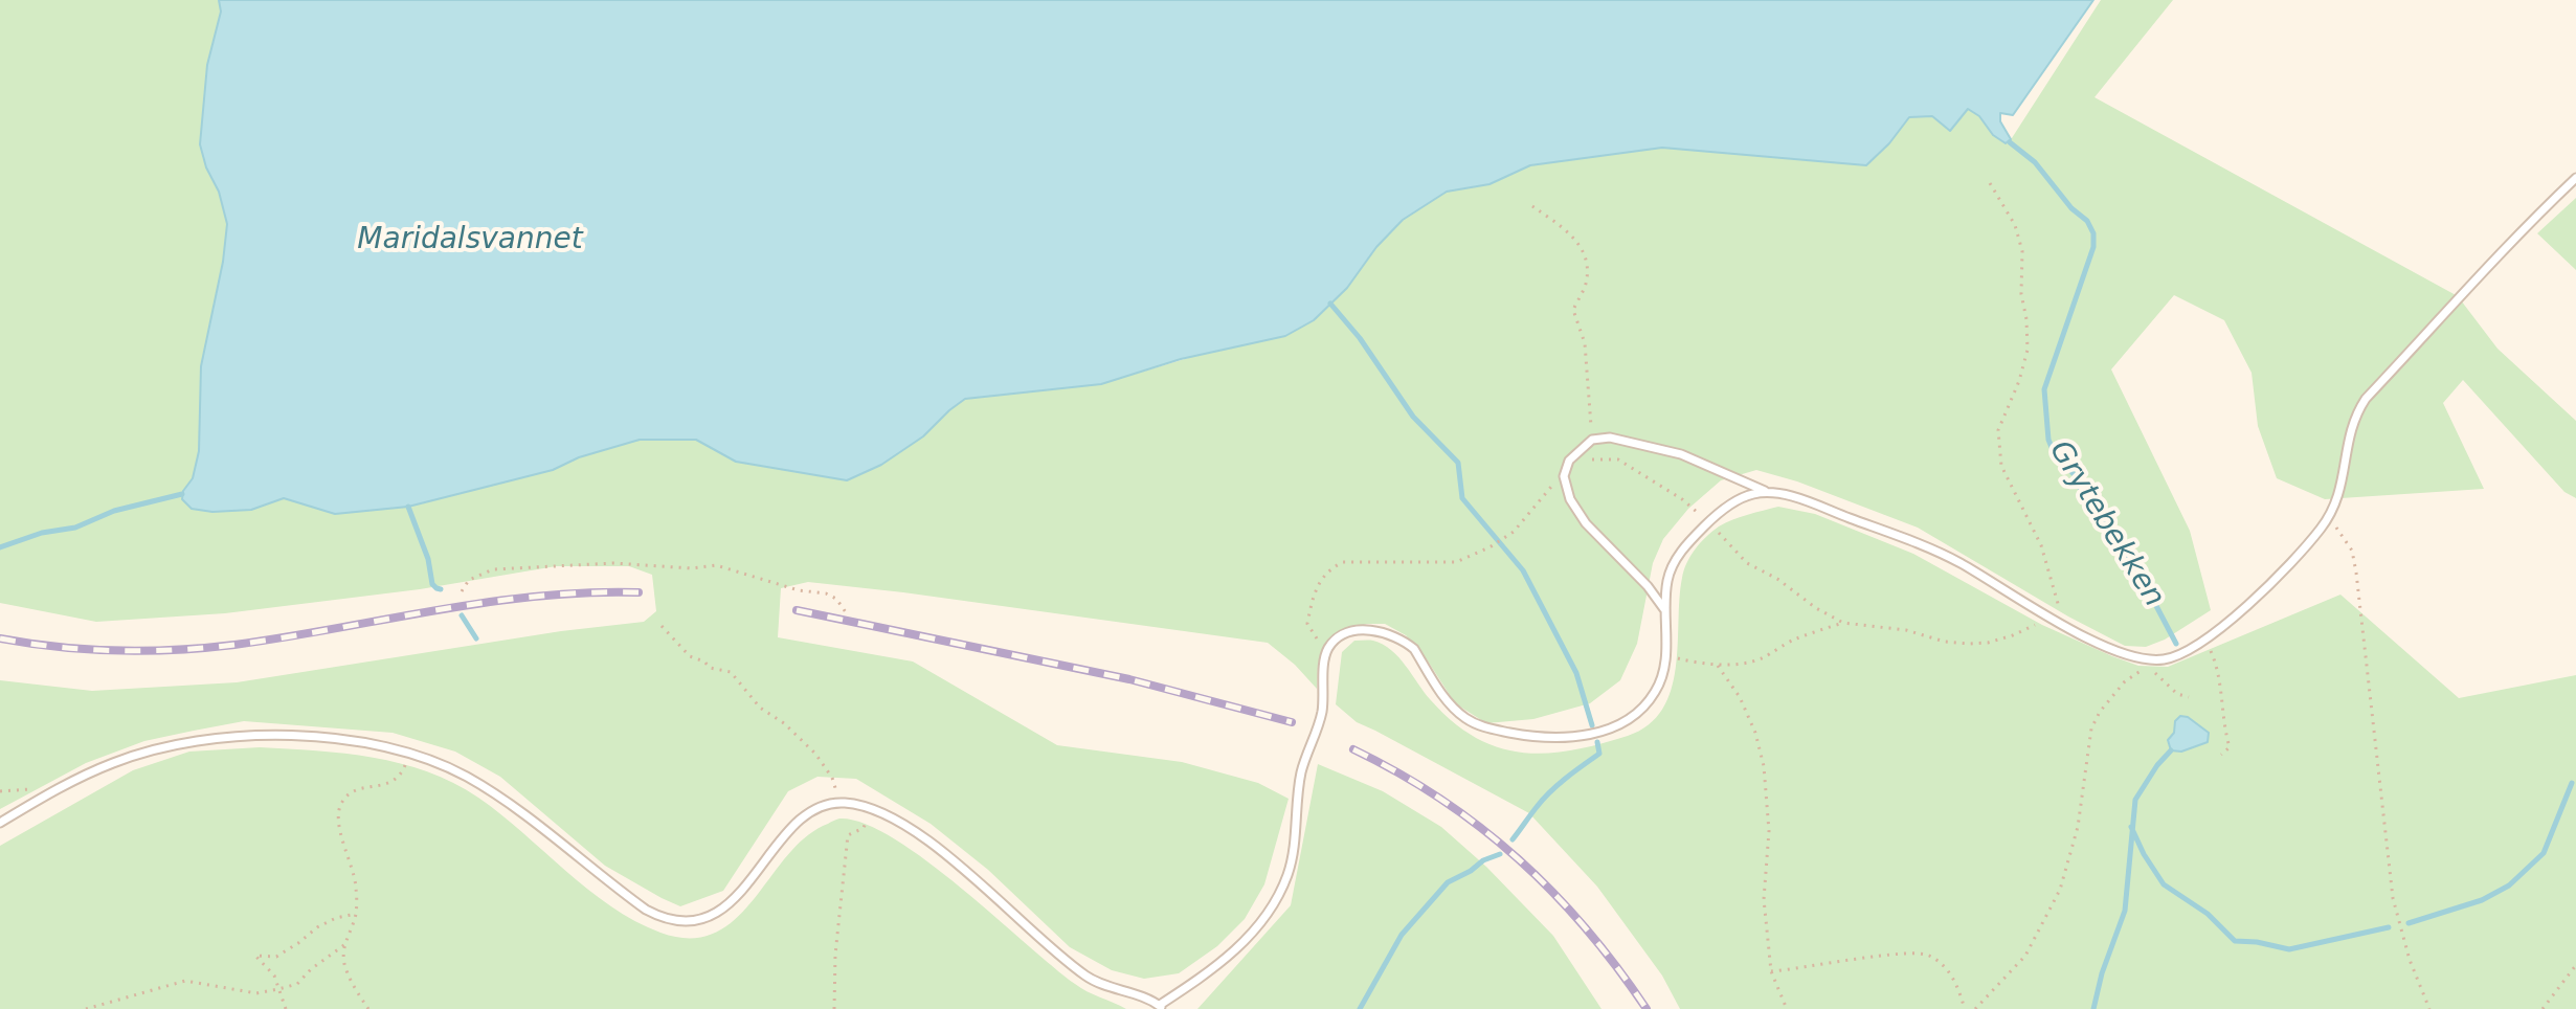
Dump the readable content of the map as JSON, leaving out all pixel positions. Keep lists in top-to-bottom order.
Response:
{
  "water": ["Maridalsvannet", "Grytebekken"]
}
